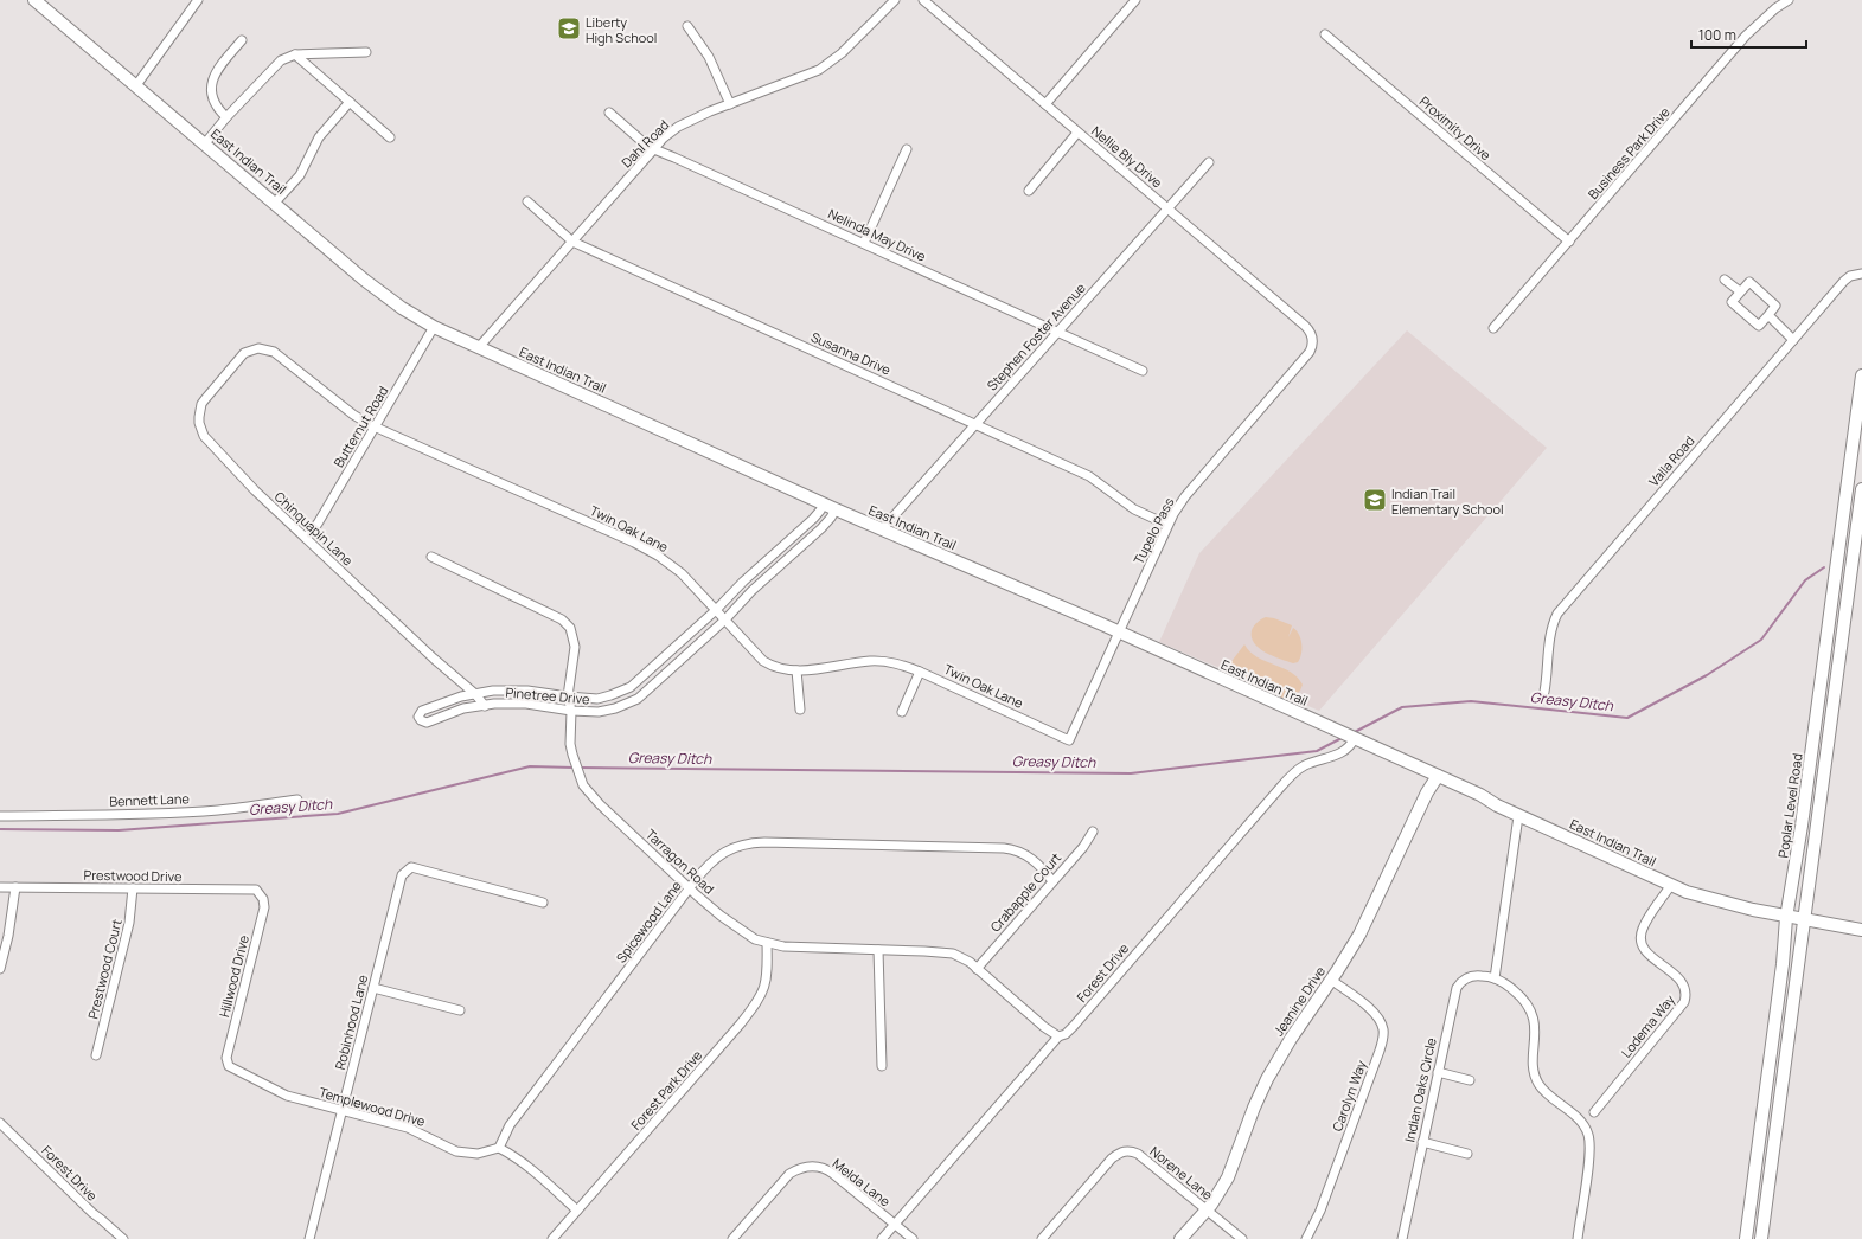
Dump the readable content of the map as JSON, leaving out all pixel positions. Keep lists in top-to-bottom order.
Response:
{
  "streets": {
    "main road": ["East Indian Trail", "Poplar Level Road", "Jeanine Drive"],
    "street": [
      "Proximity Drive",
      "Dahl Road",
      "Business Park Drive",
      "Nellie Bly Drive",
      "Nelinda May Drive",
      "Stephen Foster Avenue",
      "Susanna Drive",
      "Butternut Road",
      "Valla Road",
      "Chinquapin Lane",
      "Twin Oak Lane",
      "Tupelo Pass",
      "Pinetree Drive",
      "Bennett Lane",
      "Tarragon Road",
      "Prestwood Drive",
      "Crabapple Court",
      "Spicewood Lane",
      "Prestwood Court",
      "Forest Drive",
      "Hillwood Drive",
      "Robinhood Lane",
      "Lodema Way",
      "Forest Park Drive",
      "Indian Oaks Circle",
      "Carolyn Way",
      "Templewood Drive",
      "Norene Lane",
      "Melda Lane"
    ]
  },
  "crossings": [
    ["Proximity Drive", "Business Park Drive"],
    ["Dahl Road", "East Indian Trail"],
    ["Dahl Road", "Nelinda May Drive"],
    ["Dahl Road", "Susanna Drive"],
    ["Nellie Bly Drive", "Stephen Foster Avenue"],
    ["Nellie Bly Drive", "Tupelo Pass"],
    ["East Indian Trail", "Stephen Foster Avenue"],
    ["East Indian Trail", "Butternut Road"],
    ["East Indian Trail", "Tupelo Pass"],
    ["East Indian Trail", "Pinetree Drive"],
    ["East Indian Trail", "Poplar Level Road"],
    ["East Indian Trail", "Forest Drive"],
    ["East Indian Trail", "Jeanine Drive"],
    ["East Indian Trail", "Lodema Way"],
    ["Nelinda May Drive", "Stephen Foster Avenue"],
    ["Stephen Foster Avenue", "Susanna Drive"],
    ["Susanna Drive", "Tupelo Pass"],
    ["Butternut Road", "Chinquapin Lane"],
    ["Butternut Road", "Twin Oak Lane"],
    ["Chinquapin Lane", "Twin Oak Lane"],
    ["Chinquapin Lane", "Pinetree Drive"],
    ["Twin Oak Lane", "Tupelo Pass"],
    ["Twin Oak Lane", "Pinetree Drive"],
    ["Pinetree Drive", "Tarragon Road"],
    ["Tarragon Road", "Crabapple Court"],
    ["Tarragon Road", "Spicewood Lane"],
    ["Tarragon Road", "Forest Drive"],
    ["Tarragon Road", "Forest Park Drive"],
    ["Prestwood Drive", "Prestwood Court"],
    ["Prestwood Drive", "Hillwood Drive"],
    ["Crabapple Court", "Spicewood Lane"],
    ["Spicewood Lane", "Templewood Drive"],
    ["Forest Drive", "Melda Lane"],
    ["Hillwood Drive", "Templewood Drive"],
    ["Jeanine Drive", "Carolyn Way"],
    ["Jeanine Drive", "Norene Lane"],
    ["Robinhood Lane", "Templewood Drive"]
  ],
  "water": ["Greasy Ditch"],
  "places": {
    "school or university": ["Liberty High School", "Indian Trail Elementary School"]
  },
  "scale_bar": "100 m"
}
